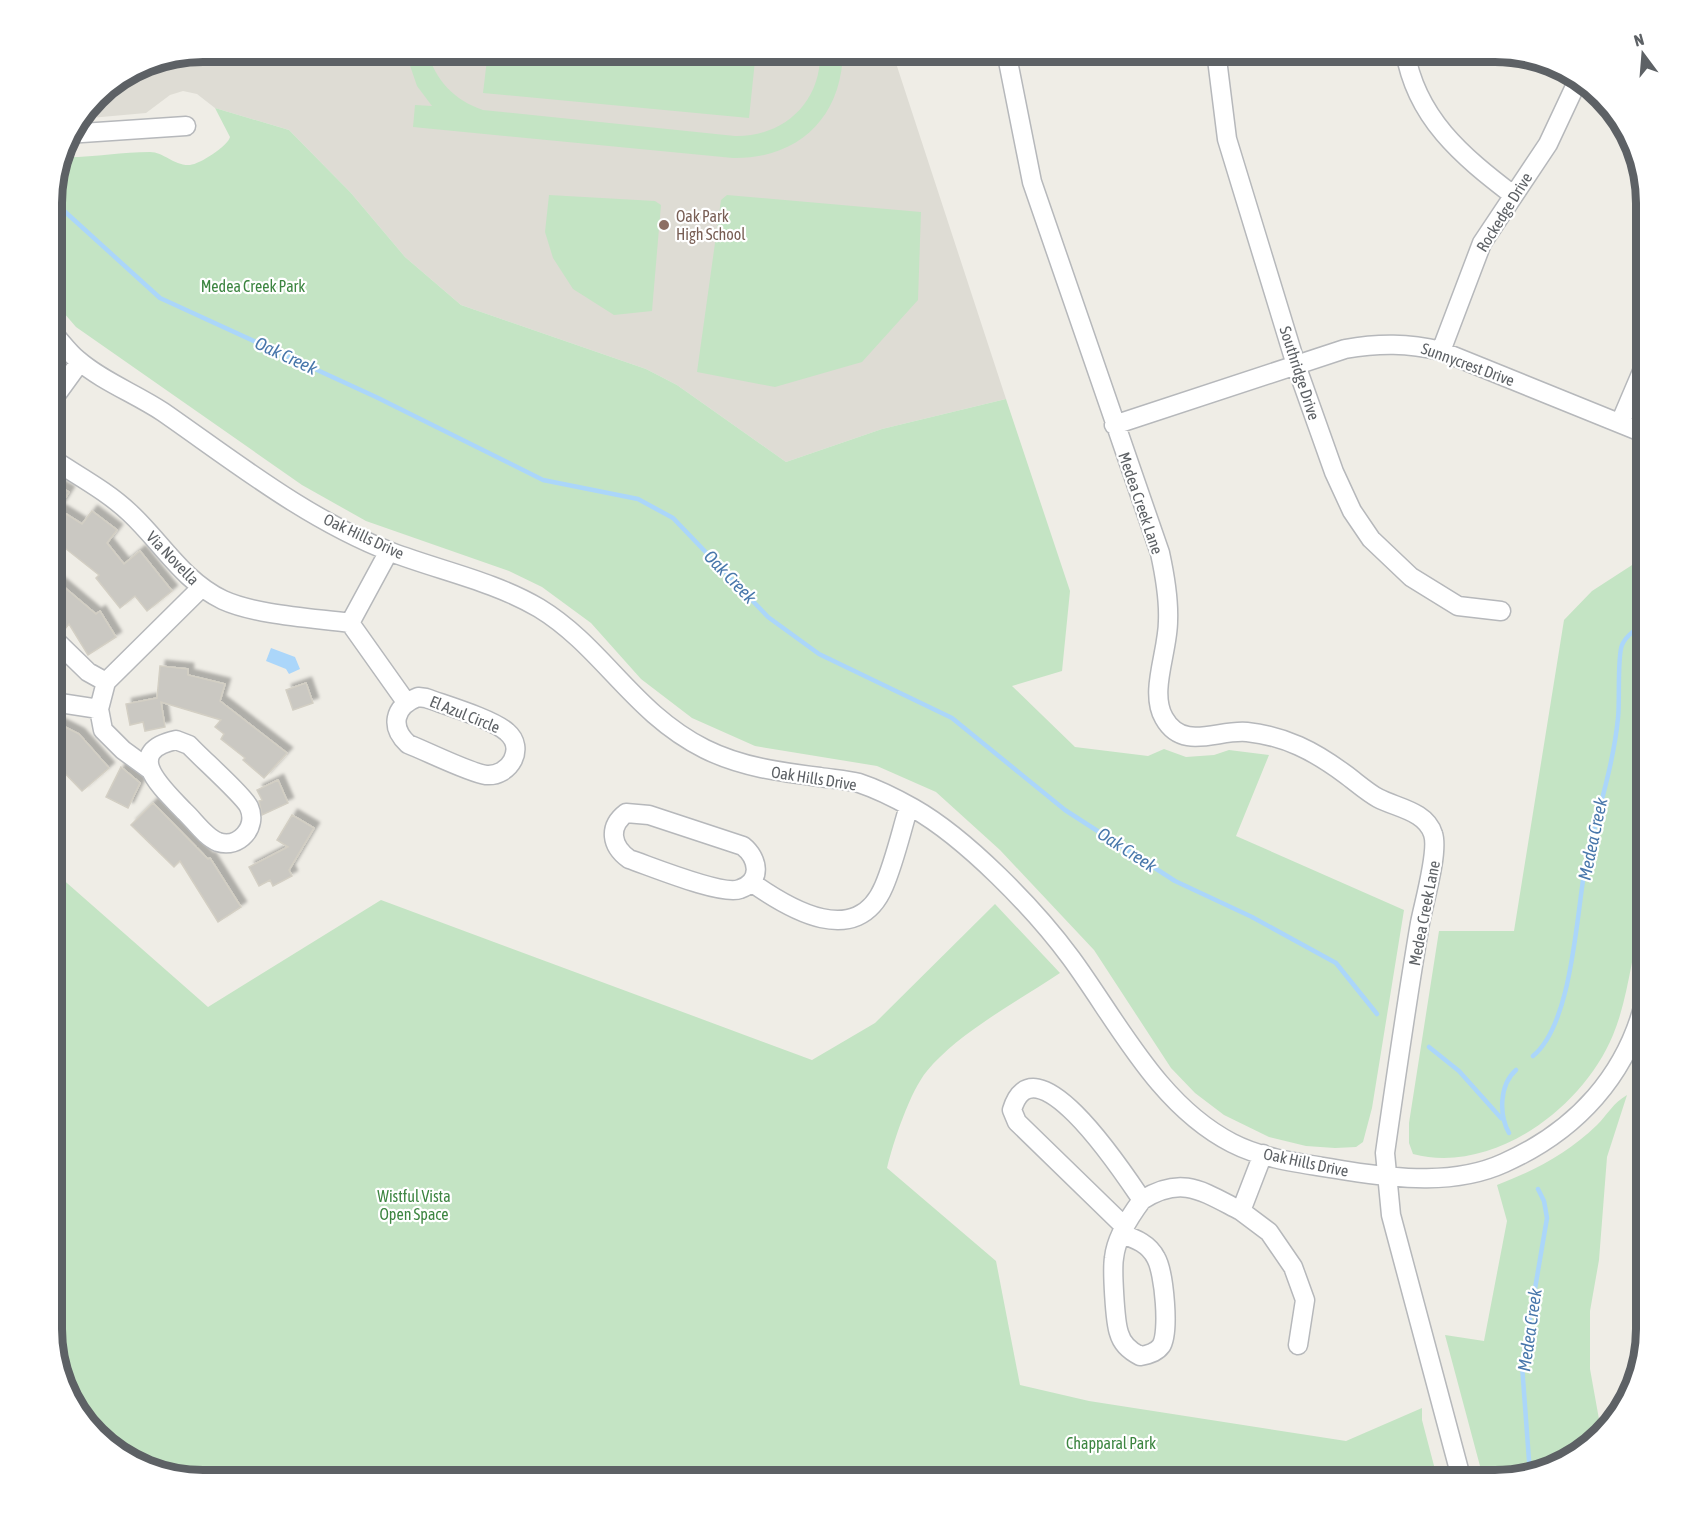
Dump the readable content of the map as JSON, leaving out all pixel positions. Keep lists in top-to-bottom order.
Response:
{
  "streets": {
    "street": [
      "Rockedge Drive",
      "Sunnycrest Drive",
      "Southridge Drive",
      "Medea Creek Lane",
      "Oak Hills Drive",
      "Via Novella",
      "El Azul Circle"
    ]
  },
  "crossings": [
    ["Rockedge Drive", "Sunnycrest Drive"],
    ["Sunnycrest Drive", "Southridge Drive"],
    ["Sunnycrest Drive", "Medea Creek Lane"],
    ["Medea Creek Lane", "Oak Hills Drive"],
    ["Via Novella", "El Azul Circle"]
  ],
  "water": ["Oak Creek", "Medea Creek"],
  "parks": ["Medea Creek Park", "Wistful Vista Open Space", "Chapparal Park"],
  "places": ["Oak Park High School"],
  "north": "top"
}
